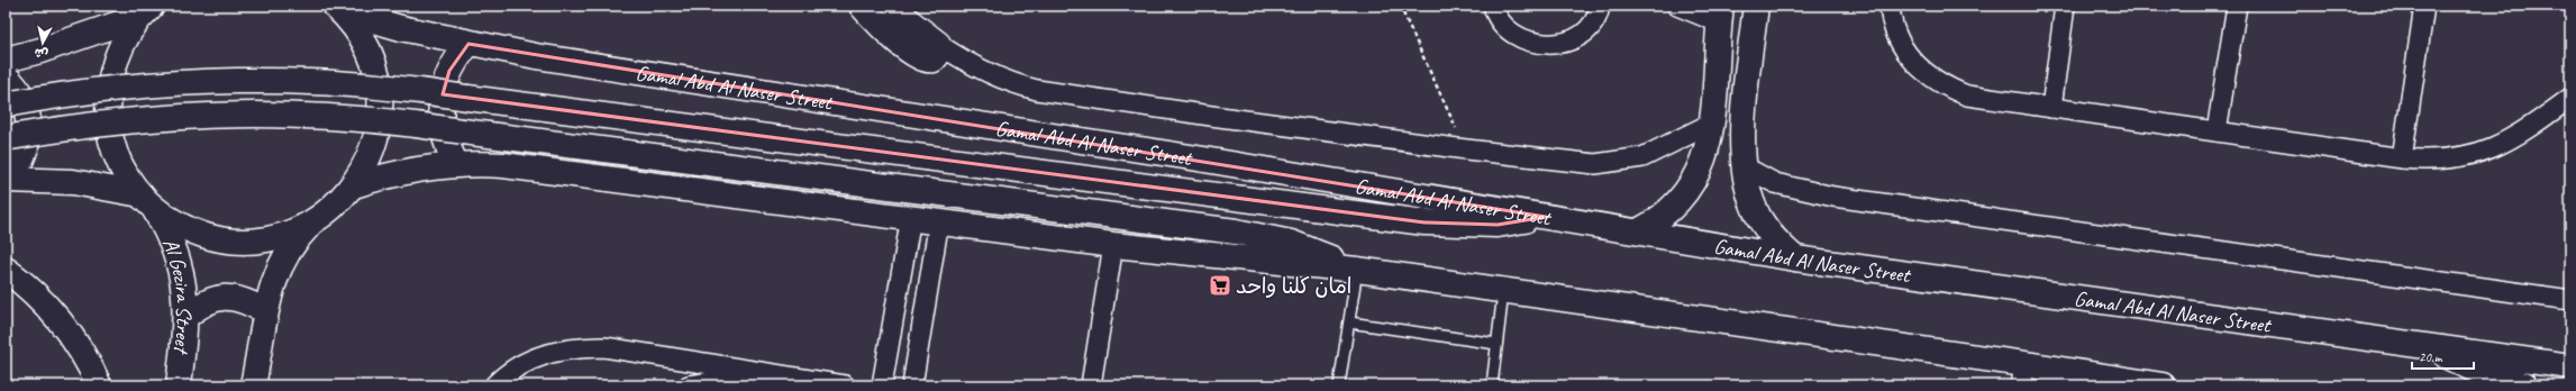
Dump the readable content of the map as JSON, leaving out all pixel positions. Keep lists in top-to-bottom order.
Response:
{
  "streets": {
    "main road": ["Gamal Abd Al Naser Street", "Al Gezira Street"]
  },
  "places": {
    "supermarket": ["امان كلنا واحد"]
  },
  "scale_bar": "20 m",
  "north": "bottom"
}
